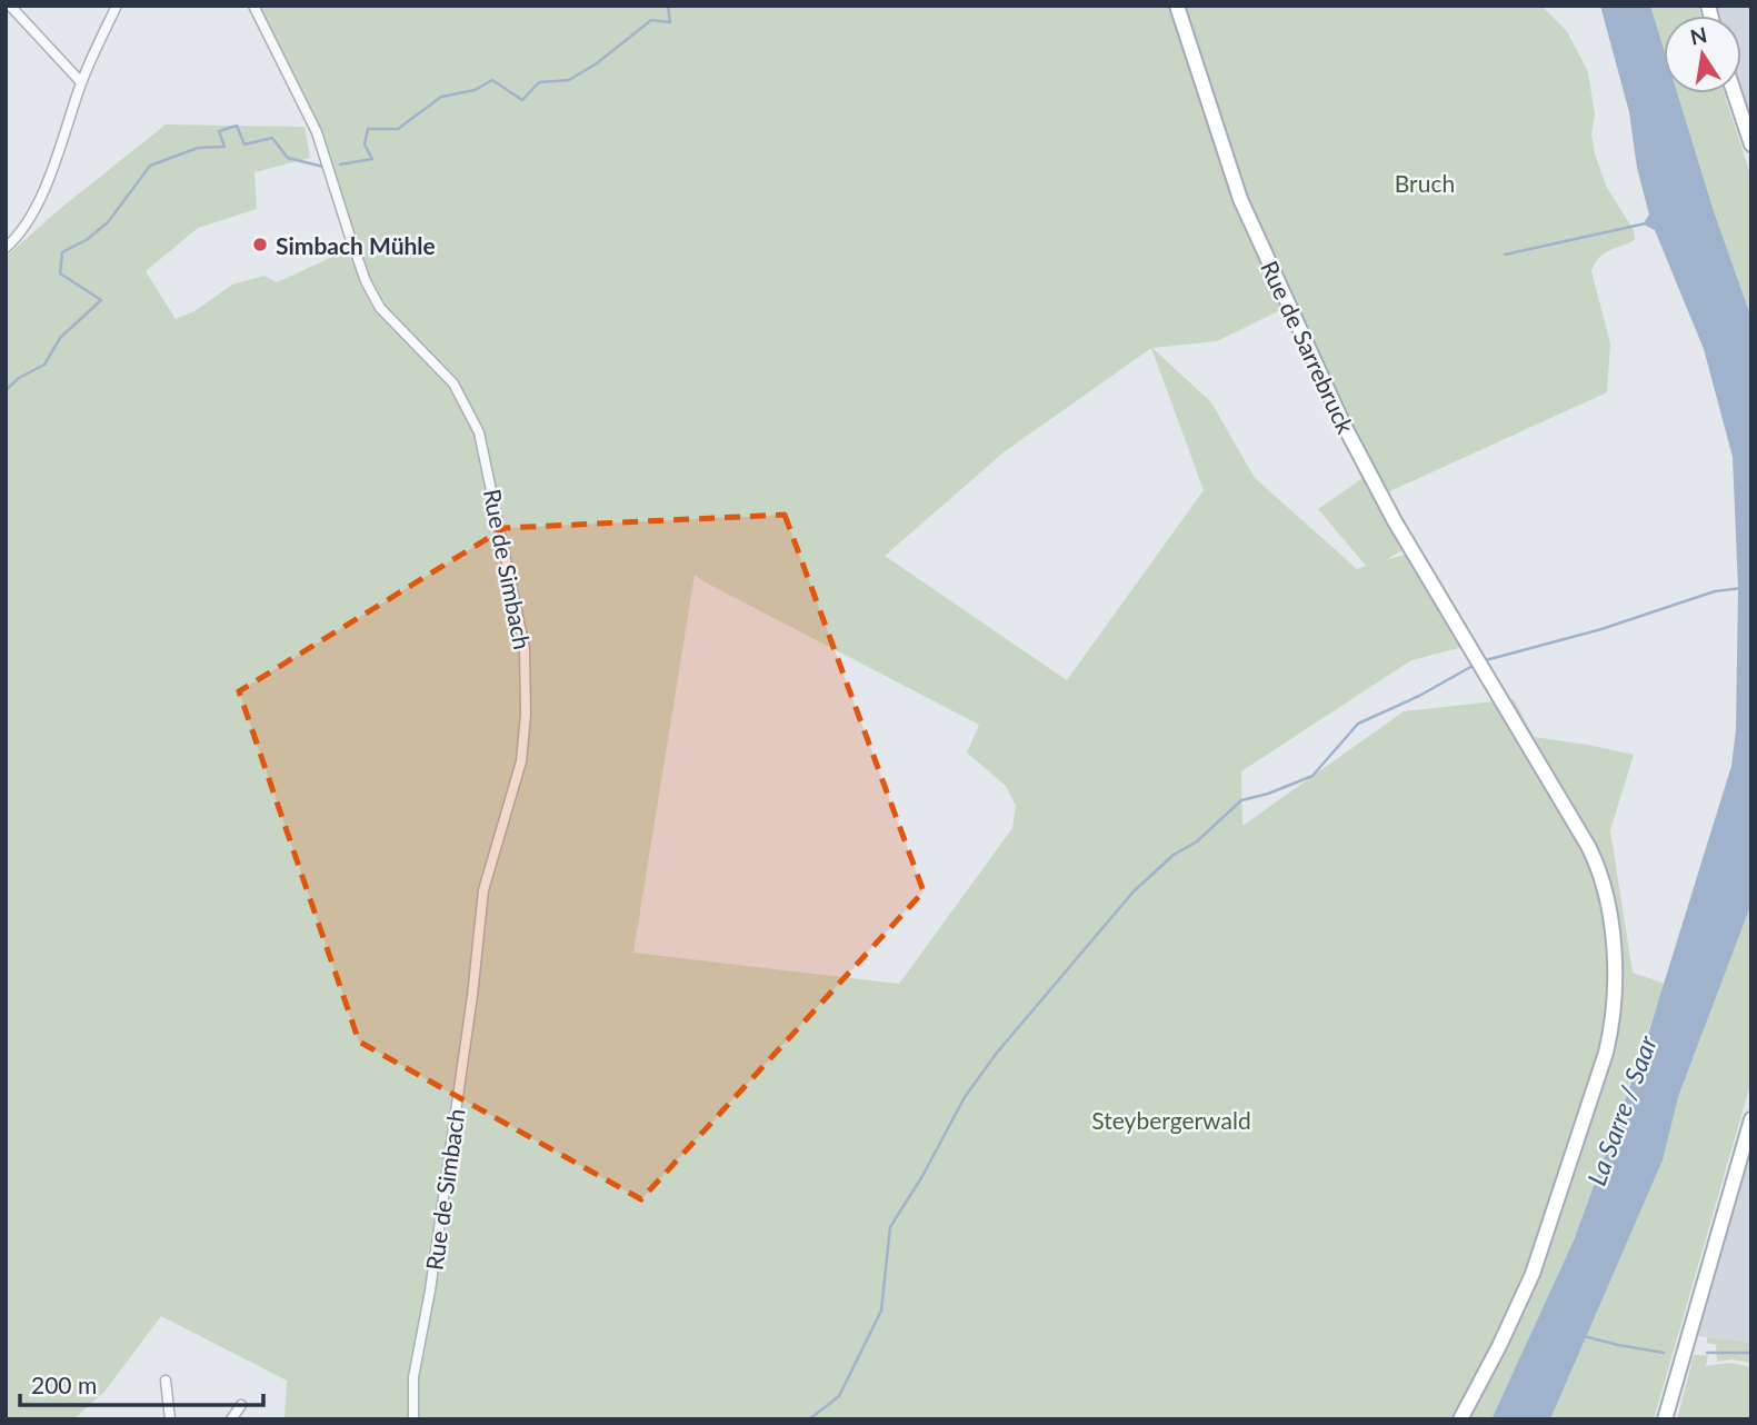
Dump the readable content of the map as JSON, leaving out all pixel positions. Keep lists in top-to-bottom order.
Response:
{
  "streets": {
    "main road": ["Rue de Sarrebruck"],
    "street": ["Rue de Simbach"]
  },
  "water": ["La Sarre / Saar"],
  "parks": ["Bruch", "Steybergerwald"],
  "places": ["Simbach Mühle"],
  "scale_bar": "200 m",
  "north": "top"
}
